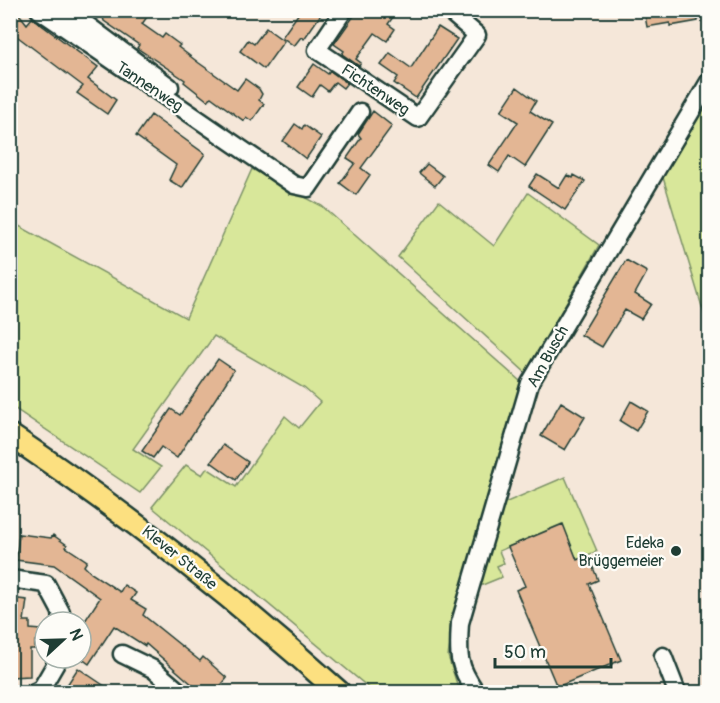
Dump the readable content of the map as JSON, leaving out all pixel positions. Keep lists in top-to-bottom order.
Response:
{
  "streets": {
    "main road": ["Klever Straße"],
    "street": ["Tannenweg", "Fichtenweg", "Am Busch"]
  },
  "places": ["Edeka Brüggemeier"],
  "scale_bar": "50 m",
  "north": "right"
}
